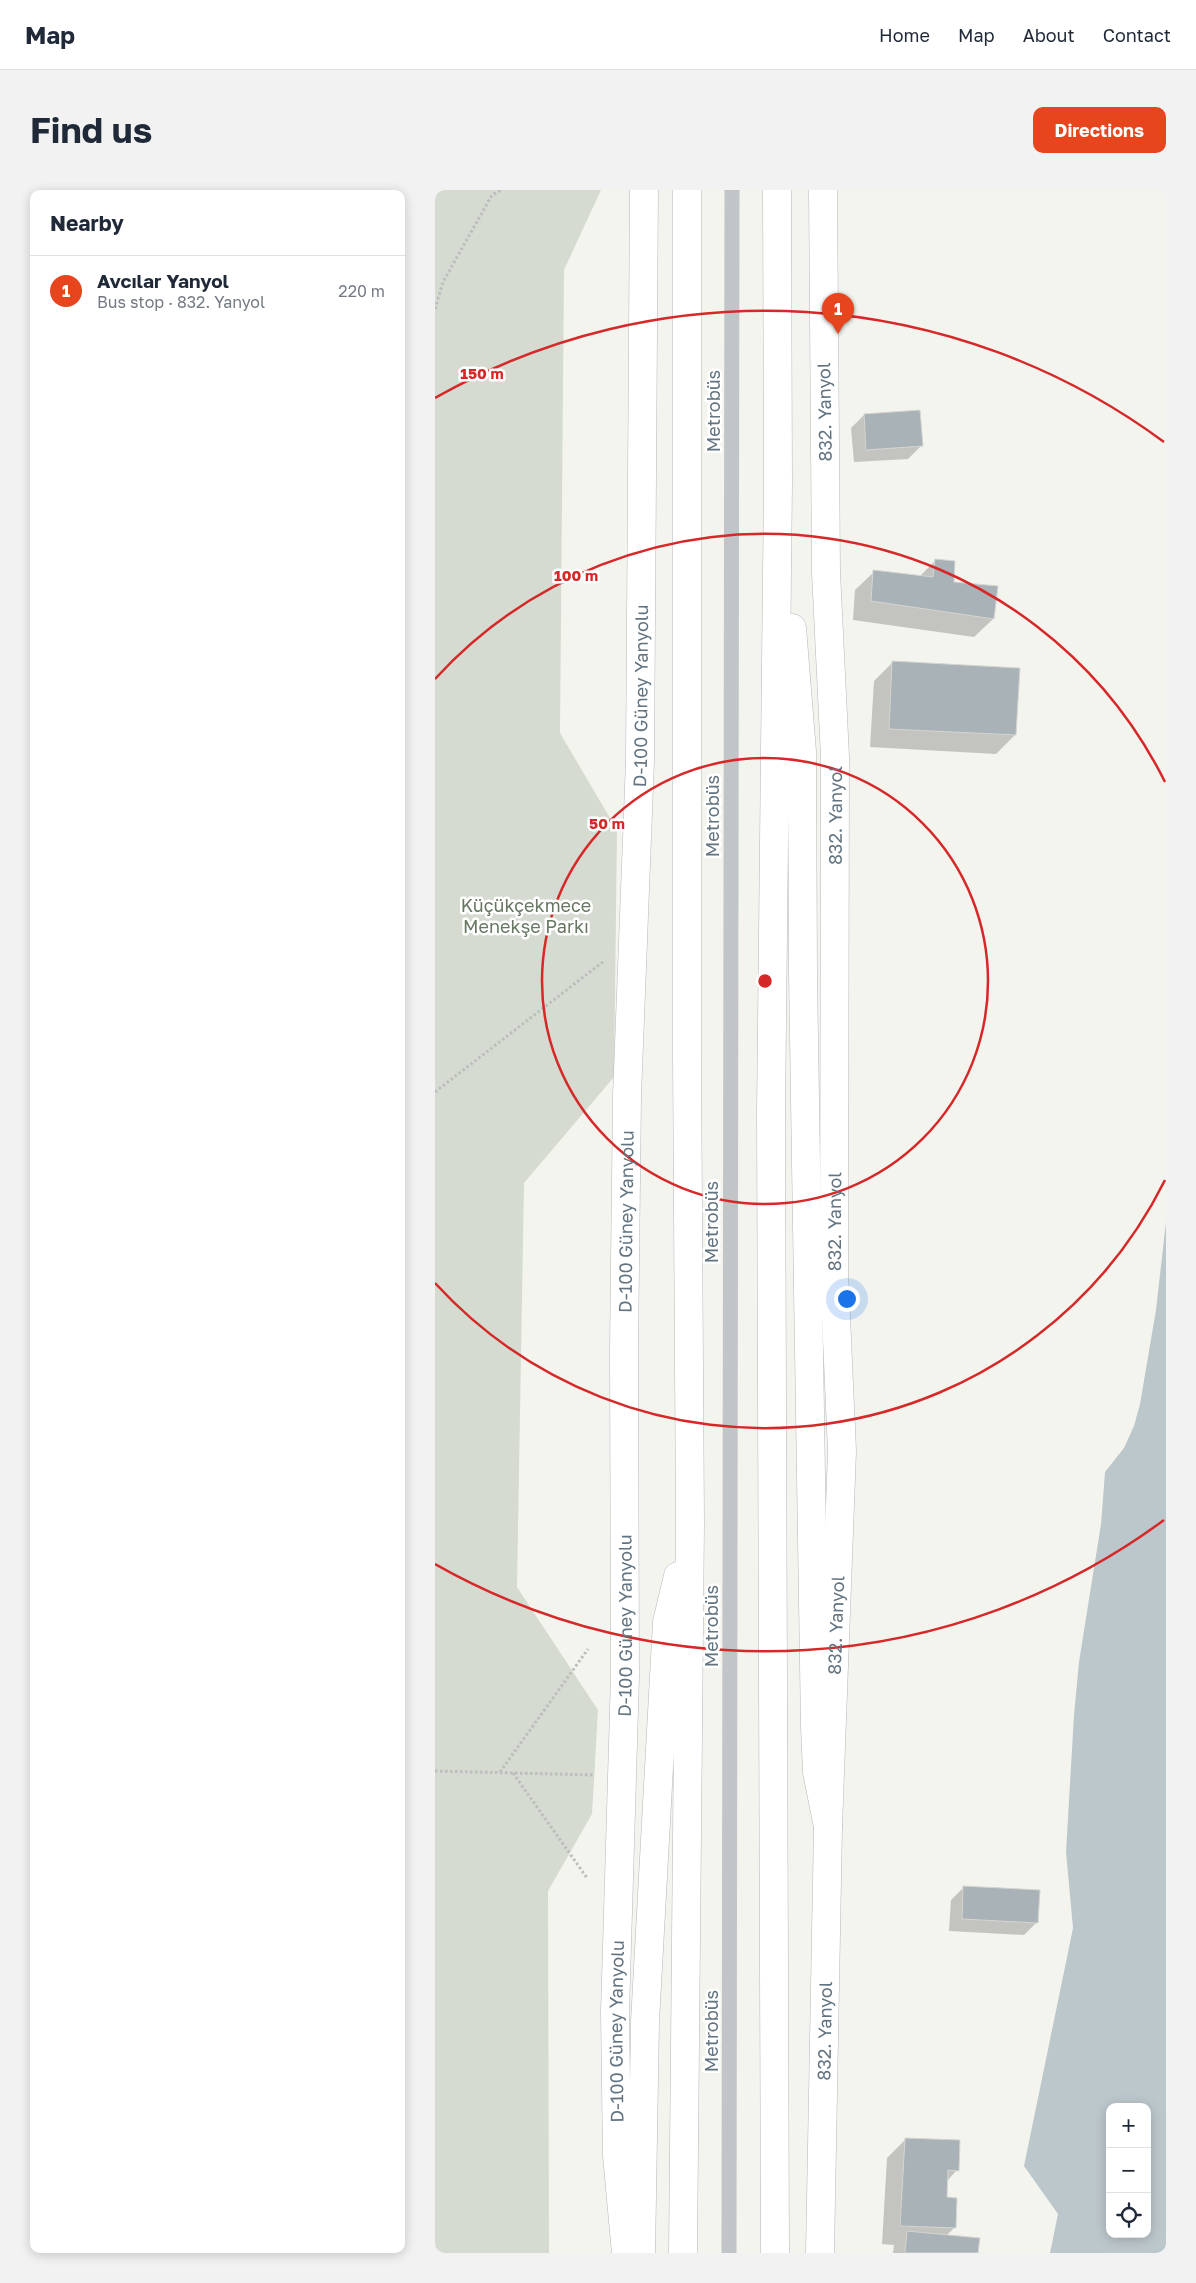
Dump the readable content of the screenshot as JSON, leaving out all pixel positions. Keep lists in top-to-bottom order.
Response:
{
  "streets": {
    "main road": ["832. Yanyol", "D-100 Güney Yanyolu"],
    "lane": ["Metrobüs"]
  },
  "parks": ["Küçükçekmece Menekşe Parkı"],
  "page": {
    "header": "Map",
    "nav": [
      "Home",
      "Map",
      "About",
      "Contact"
    ],
    "buttons": "Directions",
    "title": "Find us",
    "heading": "Nearby",
    "list": [
      {
        "mark": "1",
        "name": "Avcılar Yanyol",
        "note": "Bus stop · 832. Yanyol",
        "value": "220 m"
      }
    ],
    "pins": "1",
    "map_buttons": ["+", "−"]
  },
  "rings": ["150 m", "100 m", "50 m"]
}
